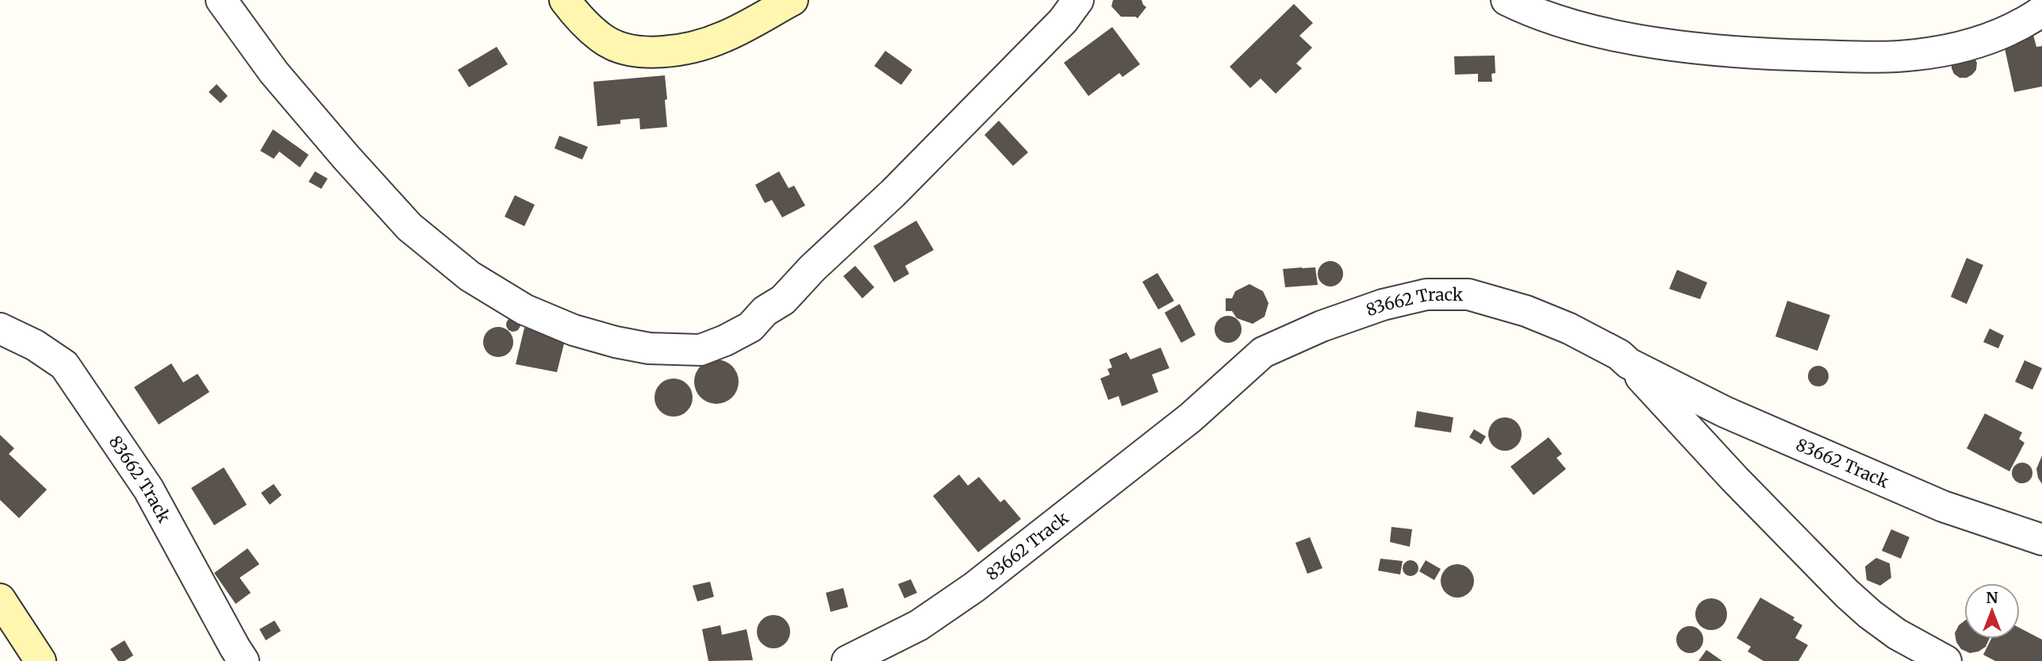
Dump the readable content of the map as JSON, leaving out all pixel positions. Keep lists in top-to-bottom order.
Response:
{
  "streets": {
    "street": ["83662 Track"]
  },
  "north": "top"
}
